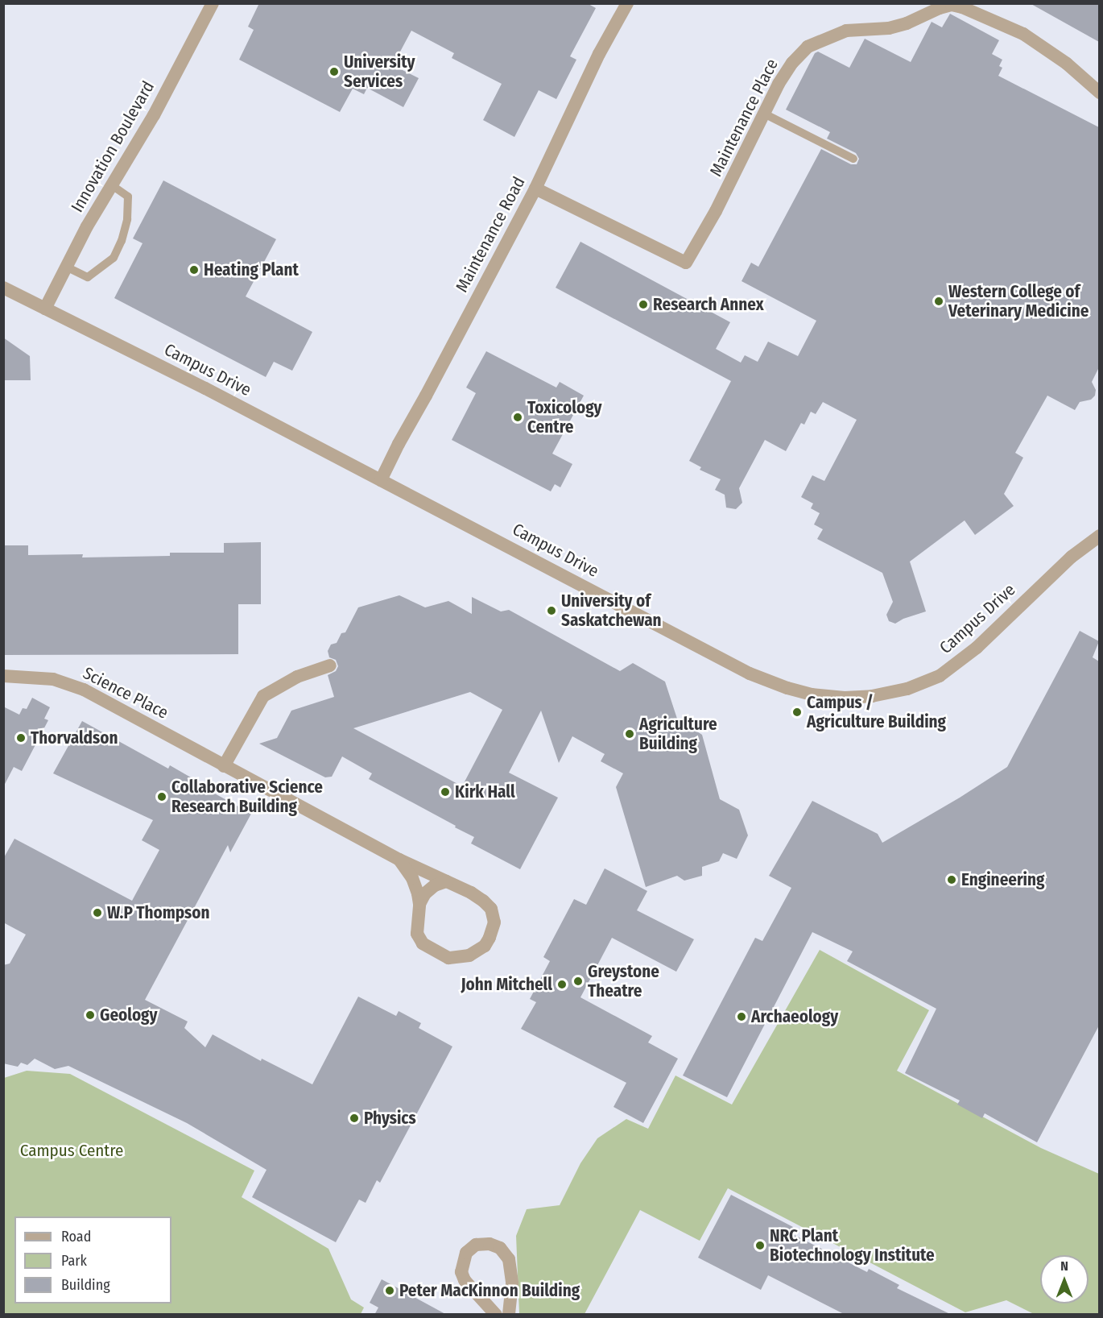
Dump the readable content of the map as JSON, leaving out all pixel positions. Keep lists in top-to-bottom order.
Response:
{
  "streets": {
    "street": [
      "Maintenance Place",
      "Innovation Boulevard",
      "Maintenance Road",
      "Campus Drive",
      "Science Place"
    ]
  },
  "crossings": [
    ["Maintenance Place", "Maintenance Road"],
    ["Innovation Boulevard", "Campus Drive"],
    ["Maintenance Road", "Campus Drive"]
  ],
  "parks": ["Campus Centre"],
  "places": [
    "University Services",
    "Heating Plant",
    "Western College of Veterinary Medicine",
    "Research Annex",
    "Toxicology Centre",
    "University of Saskatchewan",
    "Campus / Agriculture Building",
    "Agriculture Building",
    "Thorvaldson",
    "Kirk Hall",
    "Collaborative Science Research Building",
    "Engineering",
    "W.P Thompson",
    "Greystone Theatre",
    "John Mitchell",
    "Geology",
    "Archaeology",
    "Physics",
    "NRC Plant Biotechnology Institute",
    "Peter MacKinnon Building"
  ],
  "legend": ["Road", "Park", "Building"],
  "north": "top"
}
